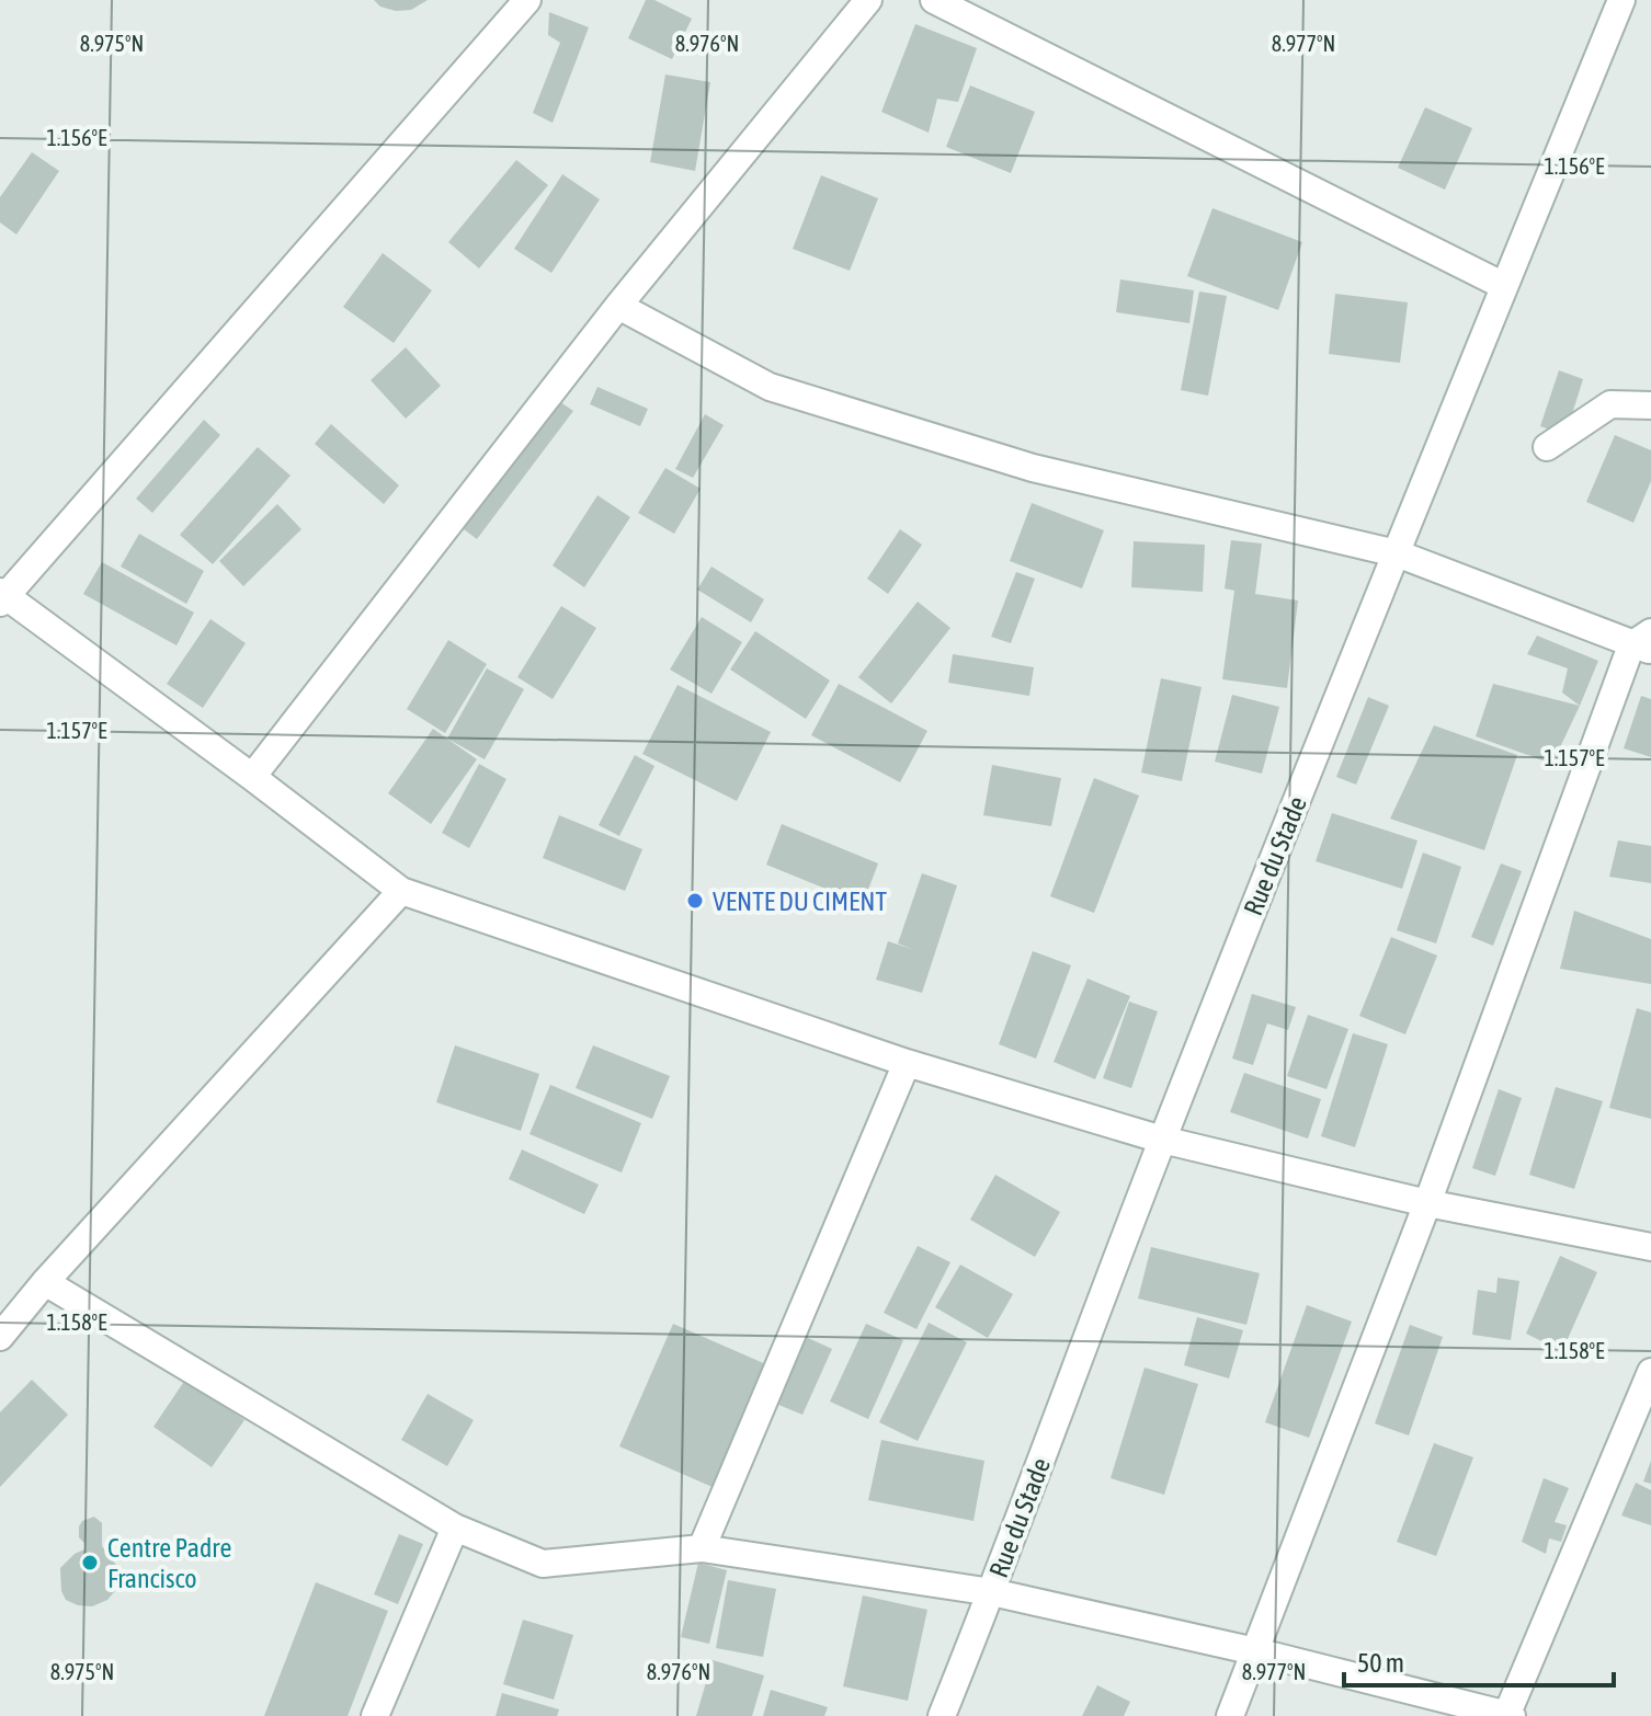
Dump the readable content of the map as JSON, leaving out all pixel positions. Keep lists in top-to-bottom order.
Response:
{
  "streets": {
    "street": ["Rue du Stade"]
  },
  "places": ["VENTE DU CIMENT", "Centre Padre Francisco"],
  "scale_bar": "50 m",
  "coordinates": [
    "8.975°N",
    "8.976°N",
    "8.977°N",
    "1.156°E",
    "1.157°E",
    "1.158°E"
  ]
}
